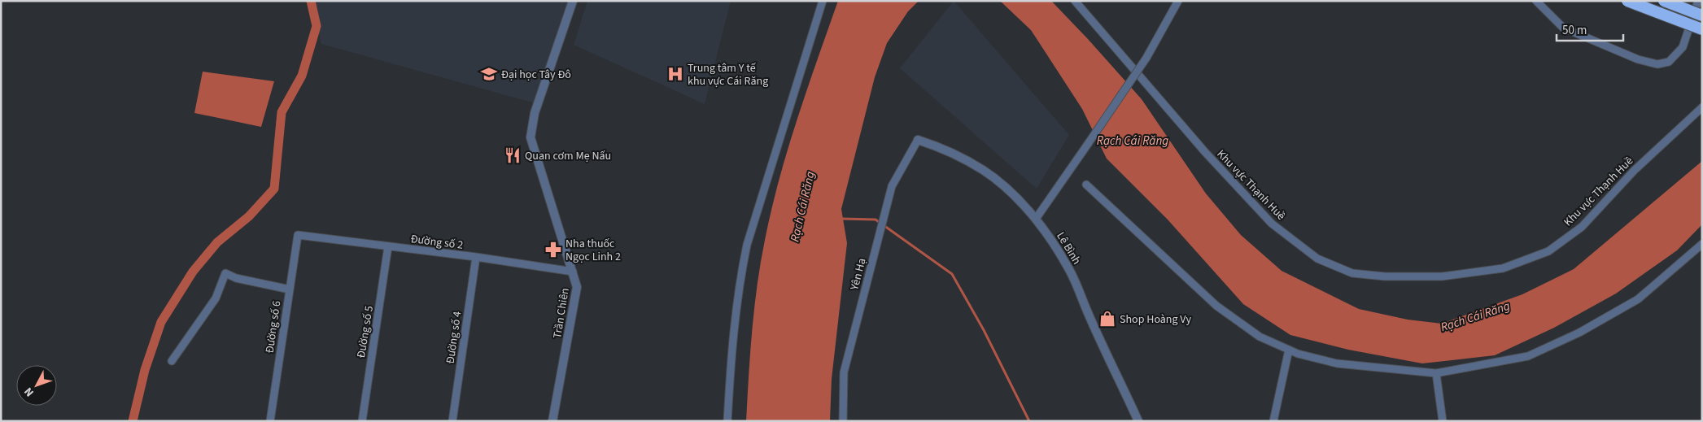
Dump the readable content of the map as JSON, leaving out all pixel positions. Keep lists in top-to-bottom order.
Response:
{
  "streets": {
    "street": [
      "Khu vực Thạnh Huề",
      "Đường số 2",
      "Lê Bình",
      "Yên Hạ",
      "Trần Chiên",
      "Đường số 6",
      "Đường số 5",
      "Đường số 4"
    ]
  },
  "crossings": [
    ["Đường số 2", "Trần Chiên"],
    ["Đường số 2", "Đường số 6"],
    ["Đường số 2", "Đường số 5"],
    ["Đường số 2", "Đường số 4"],
    ["Lê Bình", "Yên Hạ"]
  ],
  "water": ["Rạch Cái Răng"],
  "places": {
    "school or university": ["Đại học Tây Đô"],
    "hospital": ["Trung tâm Y tế khu vực Cái Răng"],
    "restaurant": ["Quan cơm Mẹ Nấu"],
    "pharmacy": ["Nha thuốc Ngọc Linh 2"],
    "shop": ["Shop Hoàng Vy"]
  },
  "scale_bar": "50 m",
  "north": "bottom left"
}
